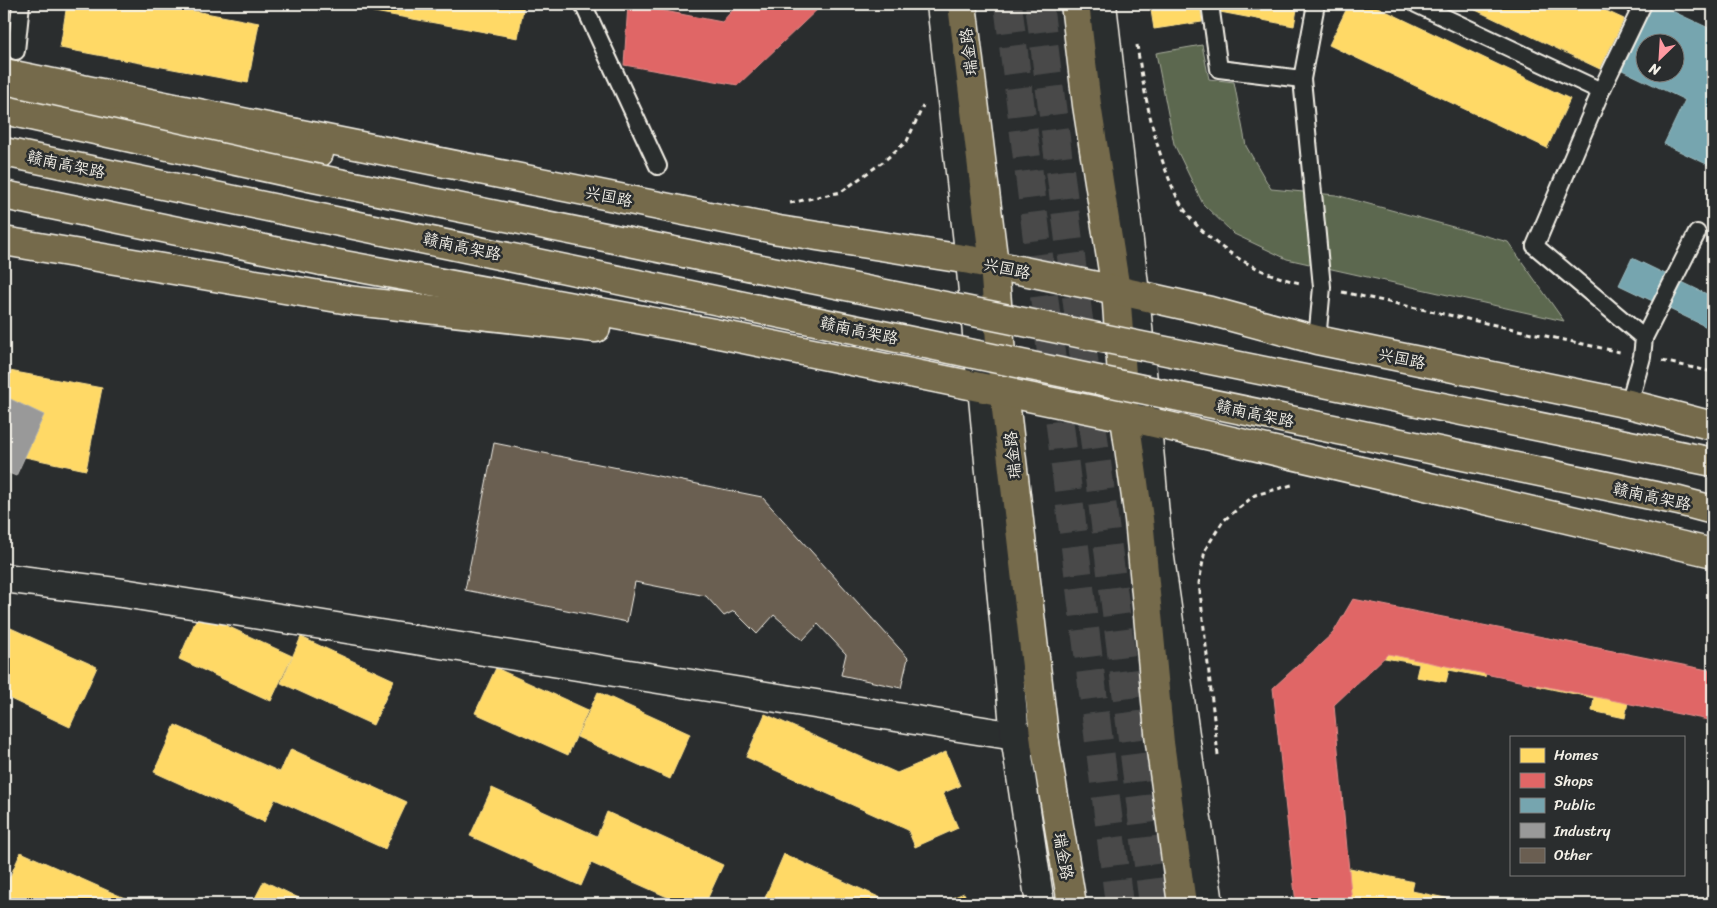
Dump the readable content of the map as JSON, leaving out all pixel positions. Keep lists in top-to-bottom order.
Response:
{
  "streets": {
    "main road": ["瑞金路", "赣南高架路", "兴国路"]
  },
  "crossings": [
    ["瑞金路", "兴国路"]
  ],
  "legend": [
    "Homes",
    "Shops",
    "Public",
    "Industry",
    "Other"
  ],
  "north": "bottom left"
}
